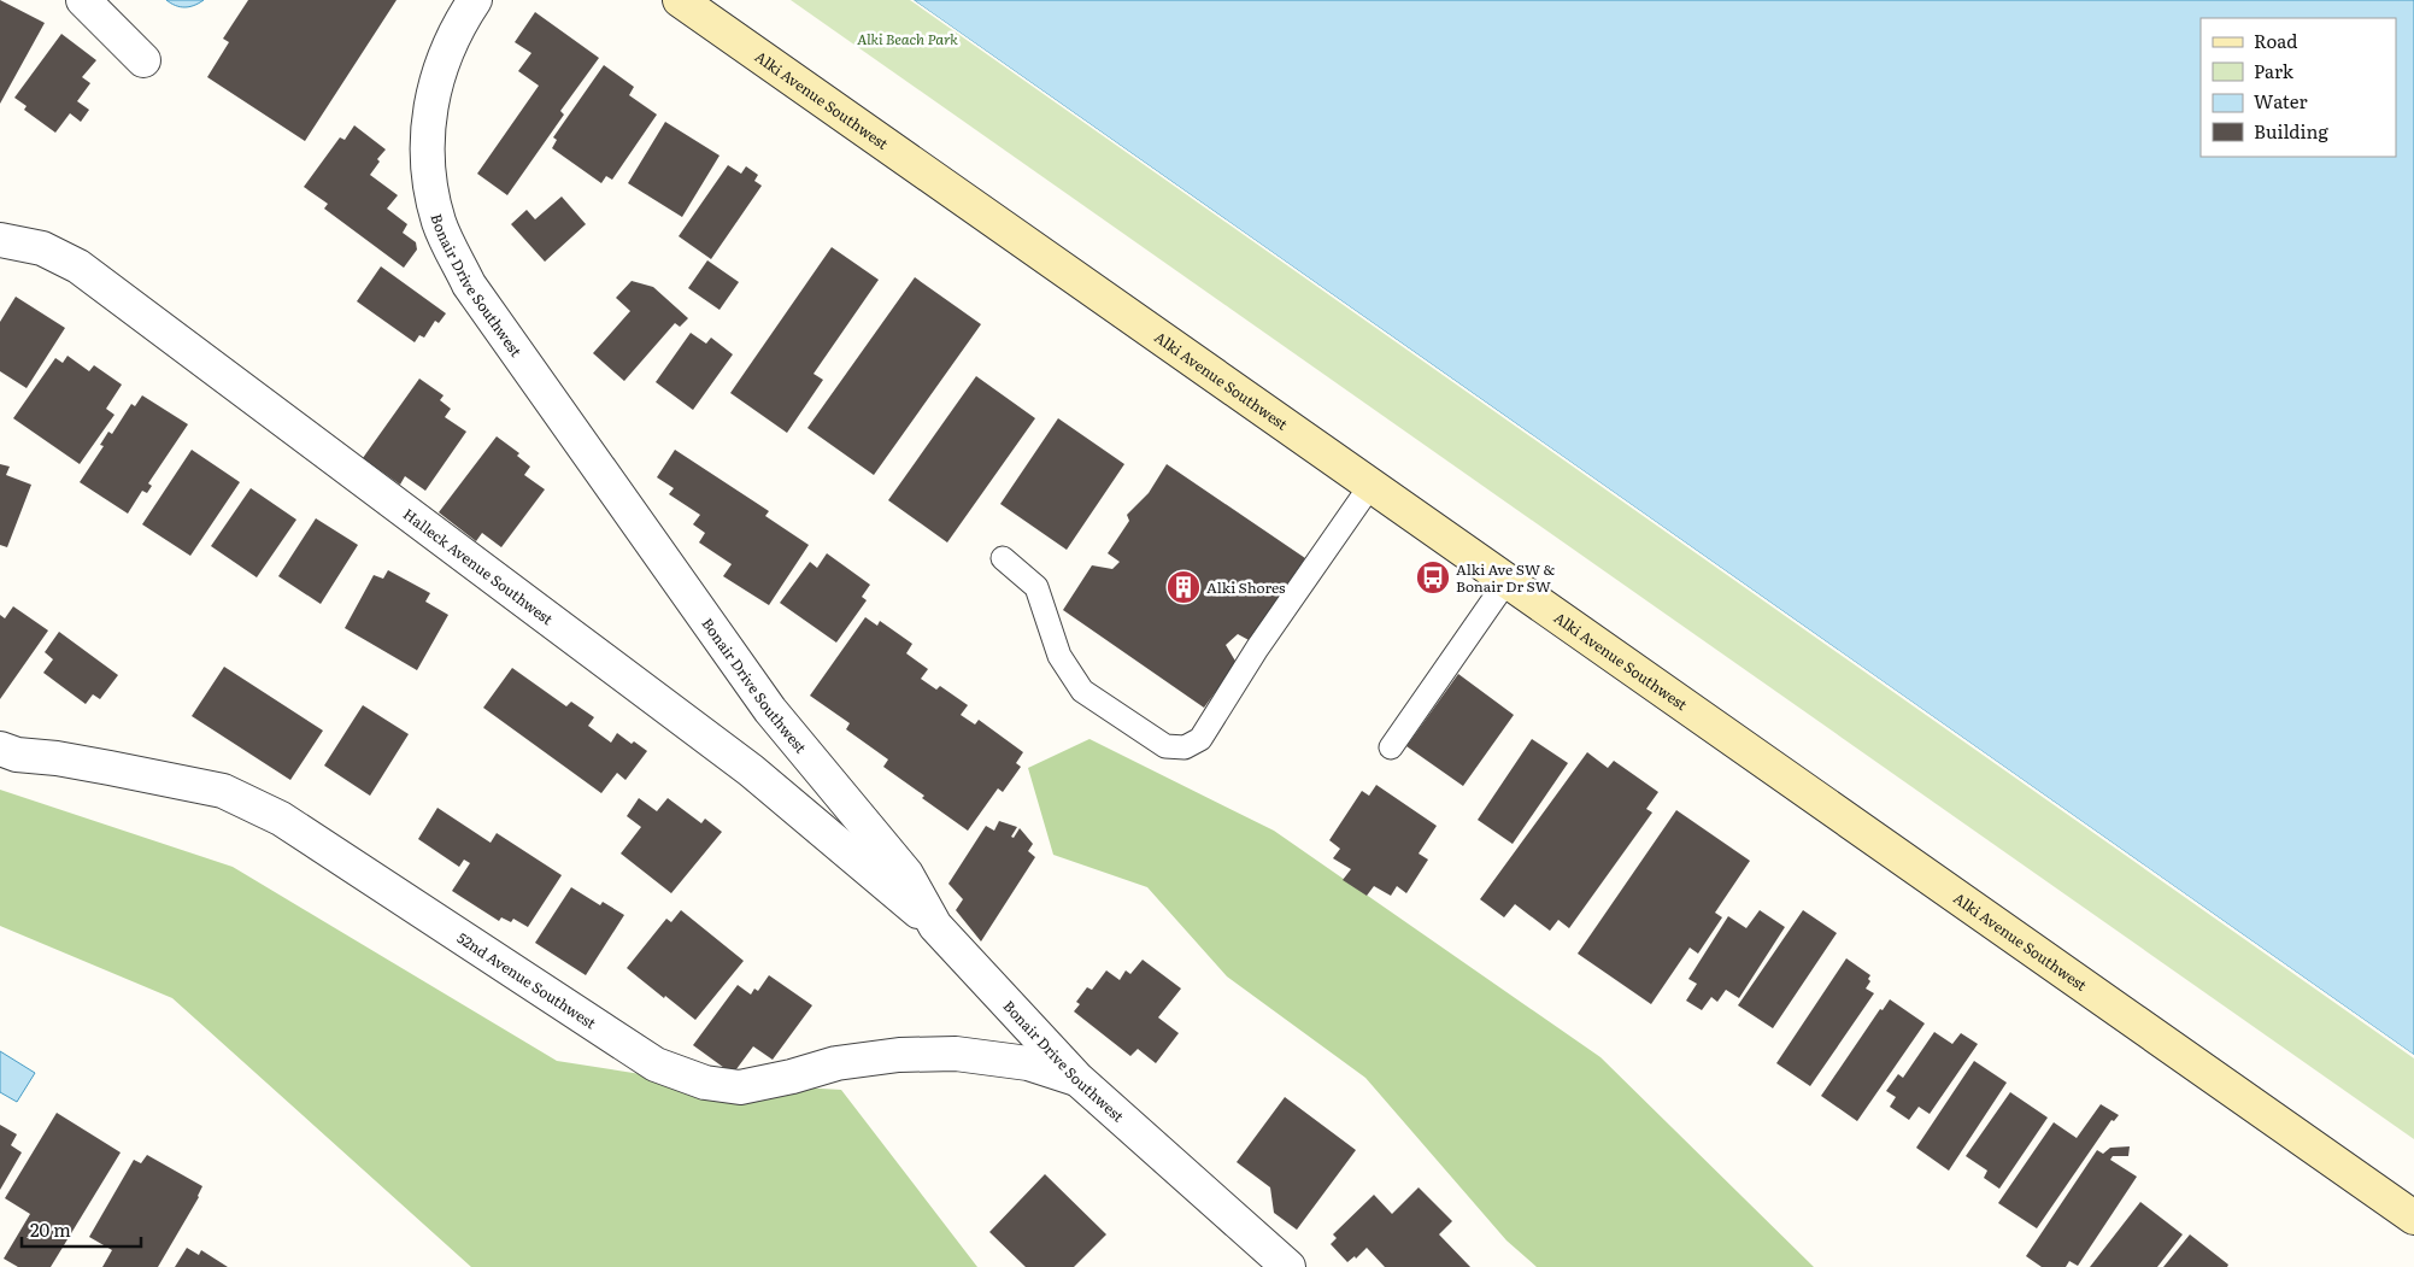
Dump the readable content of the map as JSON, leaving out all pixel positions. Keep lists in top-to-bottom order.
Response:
{
  "streets": {
    "main road": ["Alki Avenue Southwest"],
    "street": ["Bonair Drive Southwest", "Halleck Avenue Southwest", "52nd Avenue Southwest"]
  },
  "crossings": [
    ["Bonair Drive Southwest", "Halleck Avenue Southwest"],
    ["Bonair Drive Southwest", "52nd Avenue Southwest"]
  ],
  "parks": ["Alki Beach Park"],
  "places": {
    "bus stop": ["Alki Ave SW & Bonair Dr SW"],
    "building": ["Alki Shores"]
  },
  "legend": [
    "Road",
    "Park",
    "Water",
    "Building"
  ],
  "scale_bar": "20 m"
}
